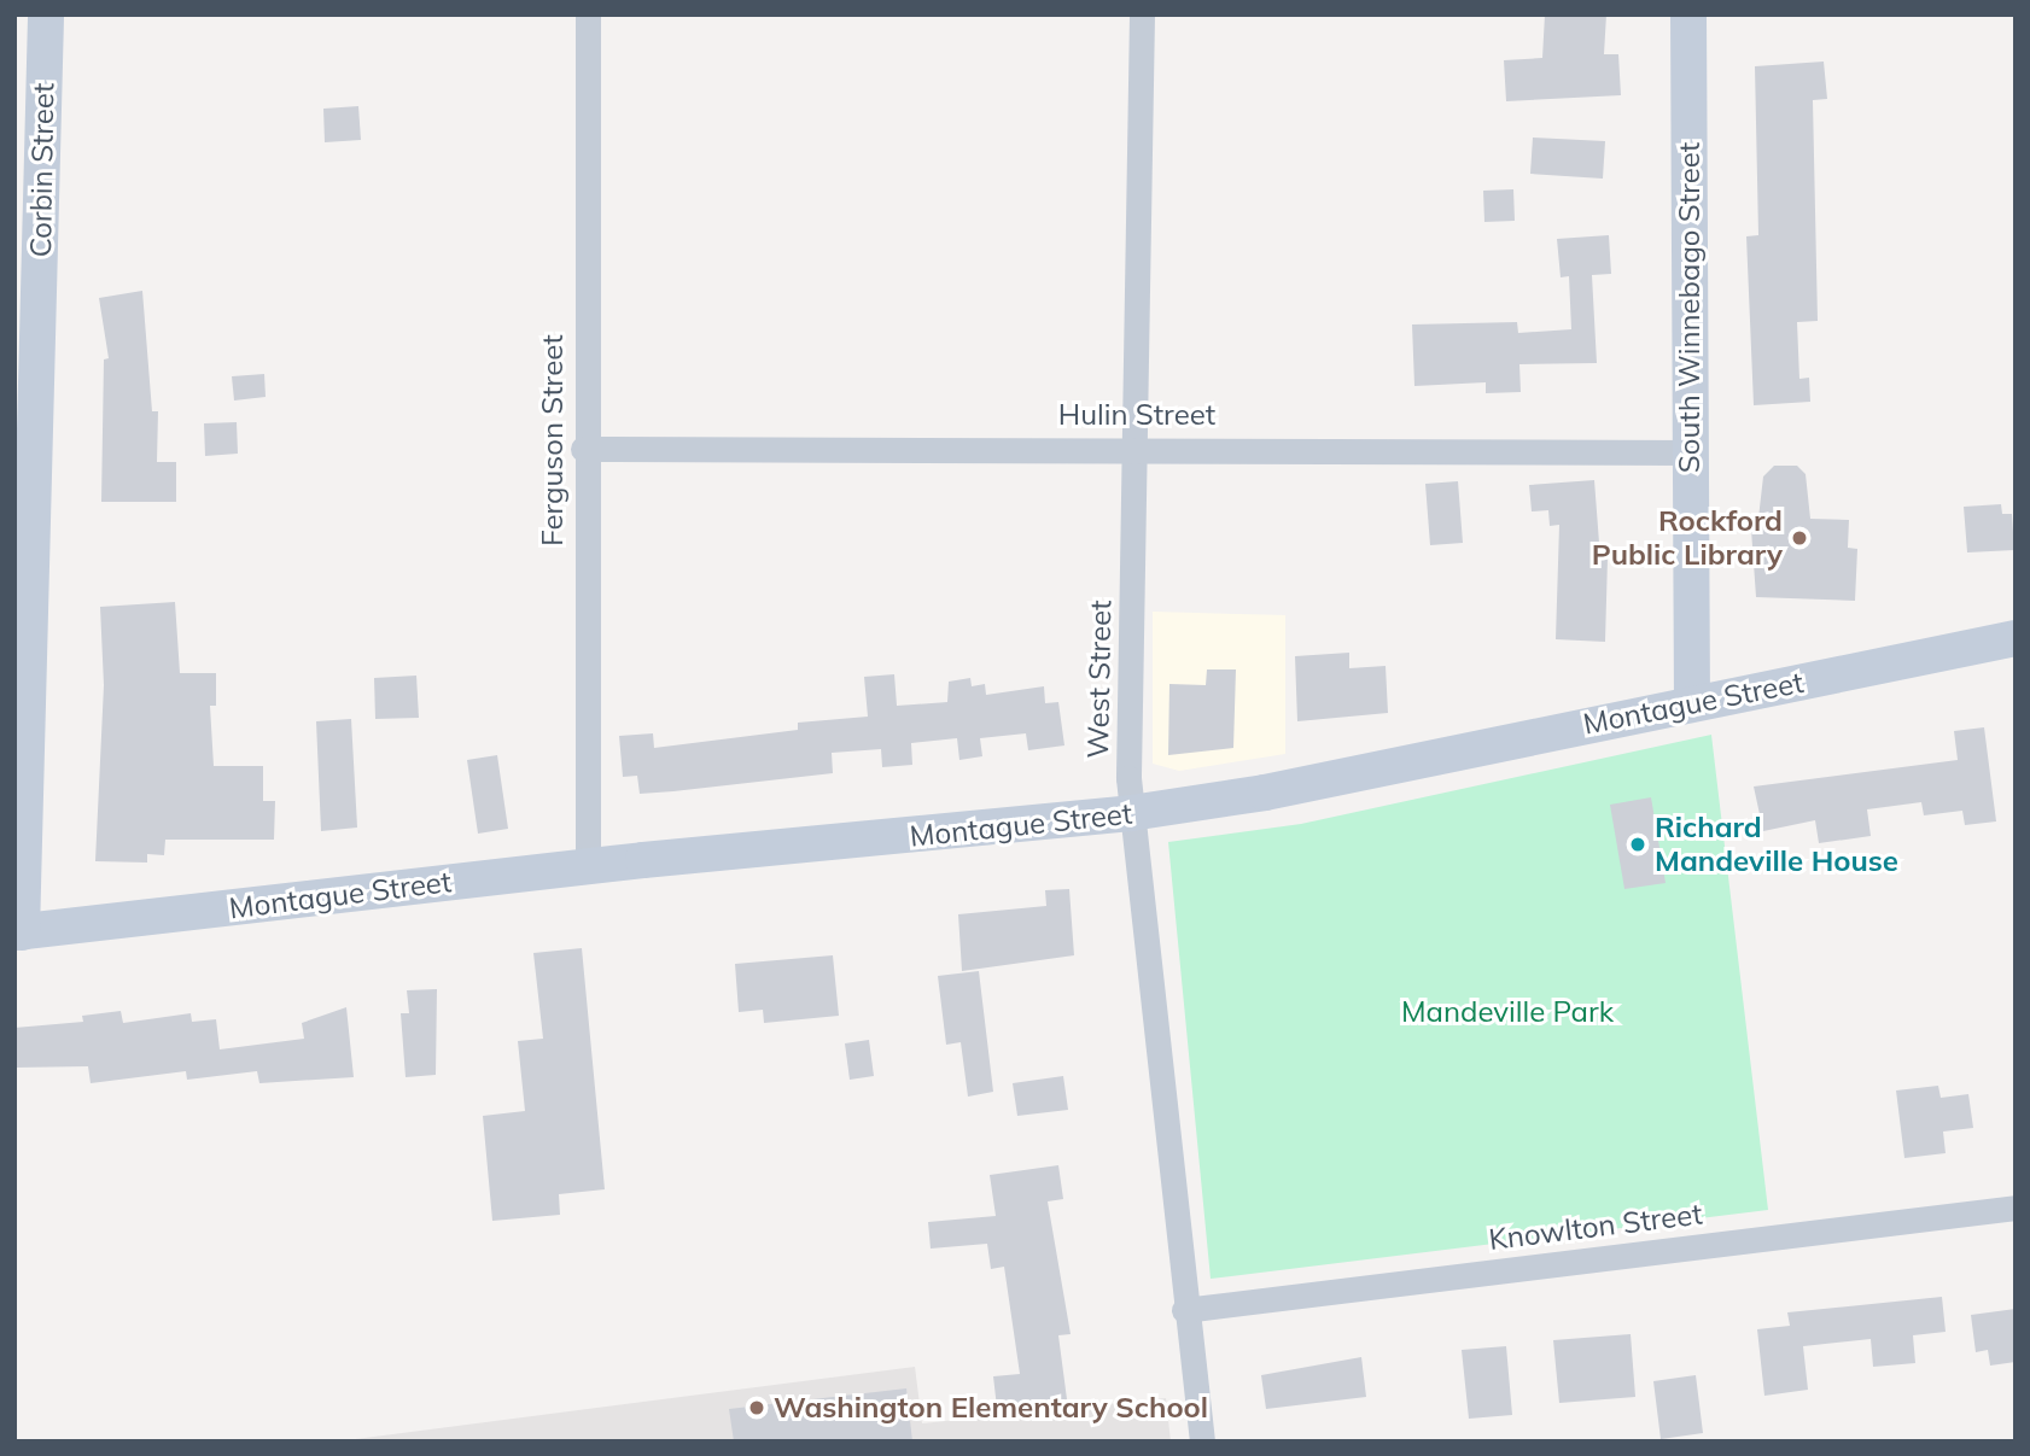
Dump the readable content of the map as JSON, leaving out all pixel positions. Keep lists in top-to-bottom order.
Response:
{
  "streets": {
    "street": [
      "Corbin Street",
      "South Winnebago Street",
      "Hulin Street",
      "Ferguson Street",
      "West Street",
      "Montague Street",
      "Knowlton Street"
    ]
  },
  "crossings": [
    ["Corbin Street", "Montague Street"],
    ["South Winnebago Street", "Hulin Street"],
    ["South Winnebago Street", "Montague Street"],
    ["Hulin Street", "Ferguson Street"],
    ["Hulin Street", "West Street"],
    ["Ferguson Street", "Montague Street"],
    ["West Street", "Montague Street"],
    ["West Street", "Knowlton Street"]
  ],
  "parks": ["Mandeville Park"],
  "places": ["Rockford Public Library", "Richard Mandeville House", "Washington Elementary School"]
}
